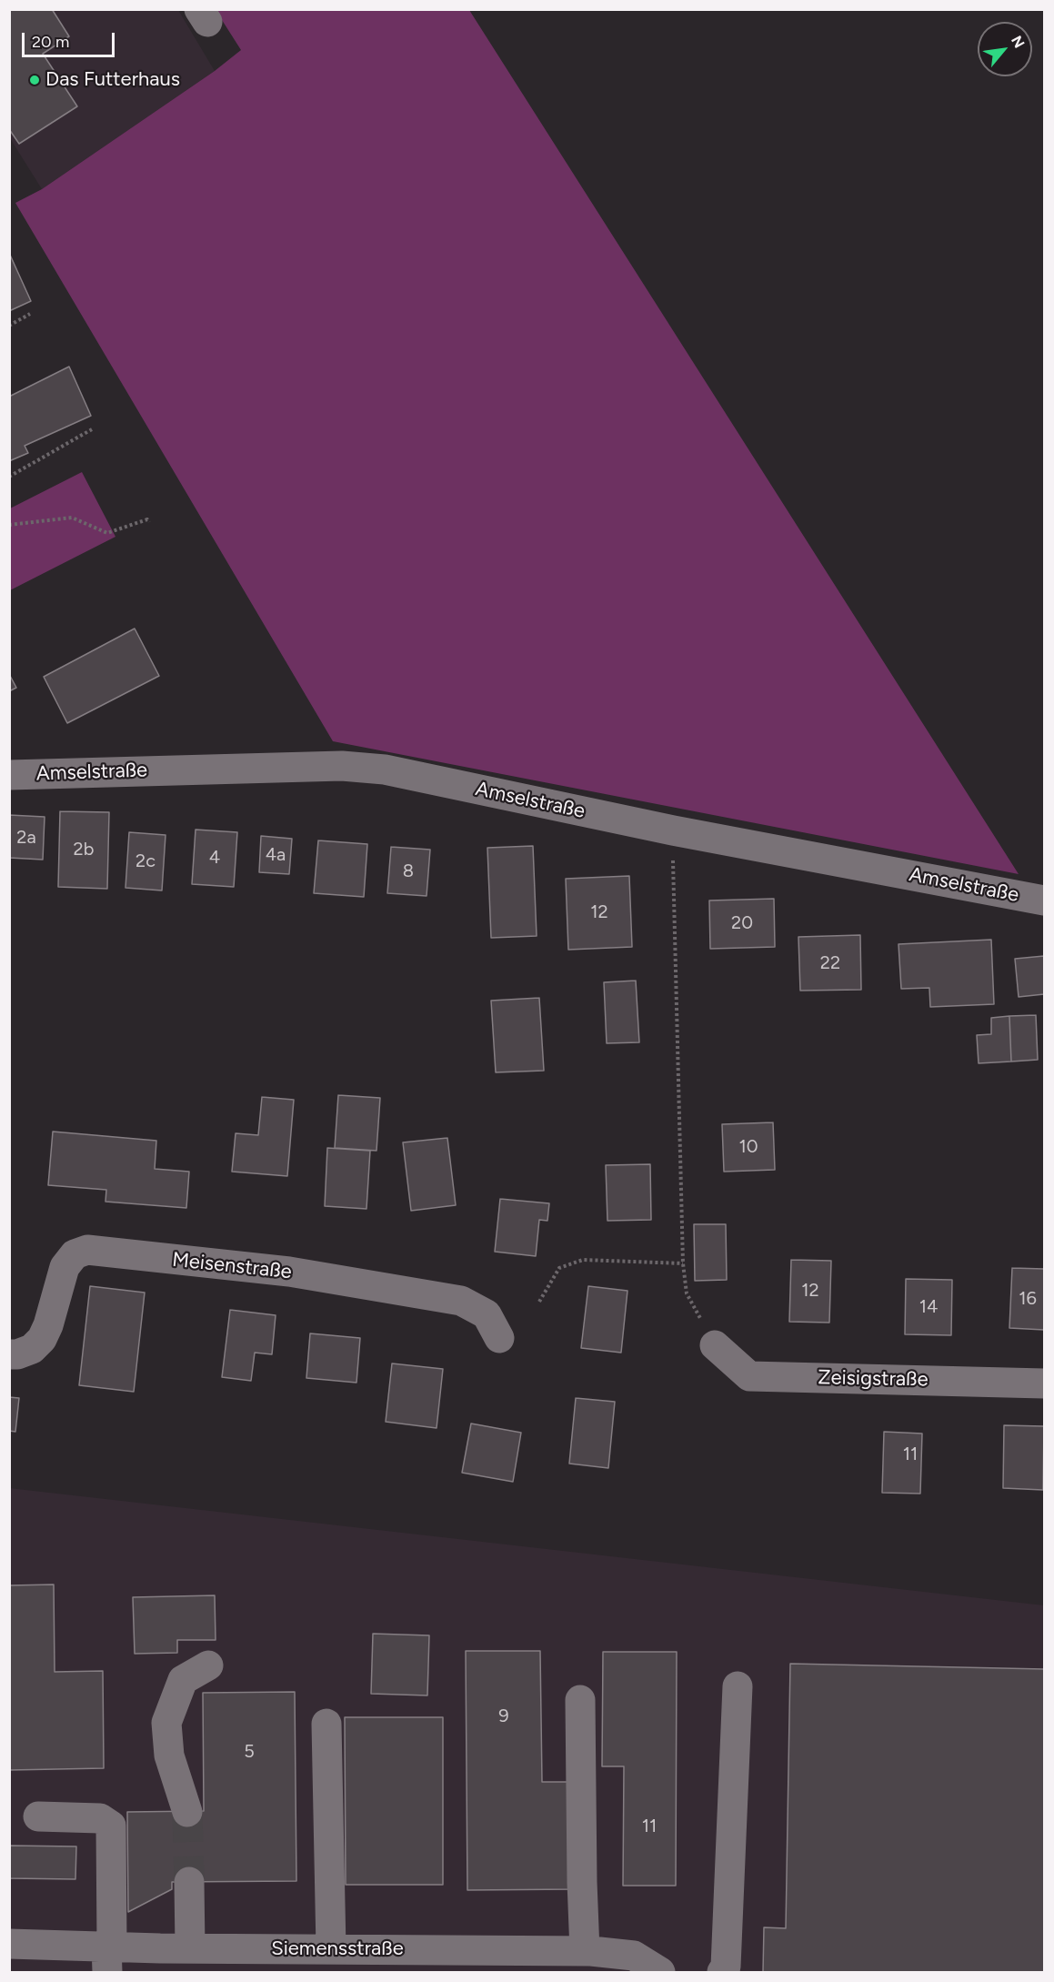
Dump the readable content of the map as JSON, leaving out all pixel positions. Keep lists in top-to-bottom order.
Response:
{
  "streets": {
    "street": [
      "Amselstraße",
      "Meisenstraße",
      "Zeisigstraße",
      "Siemensstraße"
    ]
  },
  "places": ["Das Futterhaus"],
  "house_numbers": [
    "2a",
    "2b",
    "4a",
    "4",
    "2c",
    "8",
    "12",
    "20",
    "22",
    "10",
    "12",
    "16",
    "14",
    "11",
    "9",
    "5",
    "11"
  ],
  "scale_bar": "20 m",
  "north": "top right"
}
